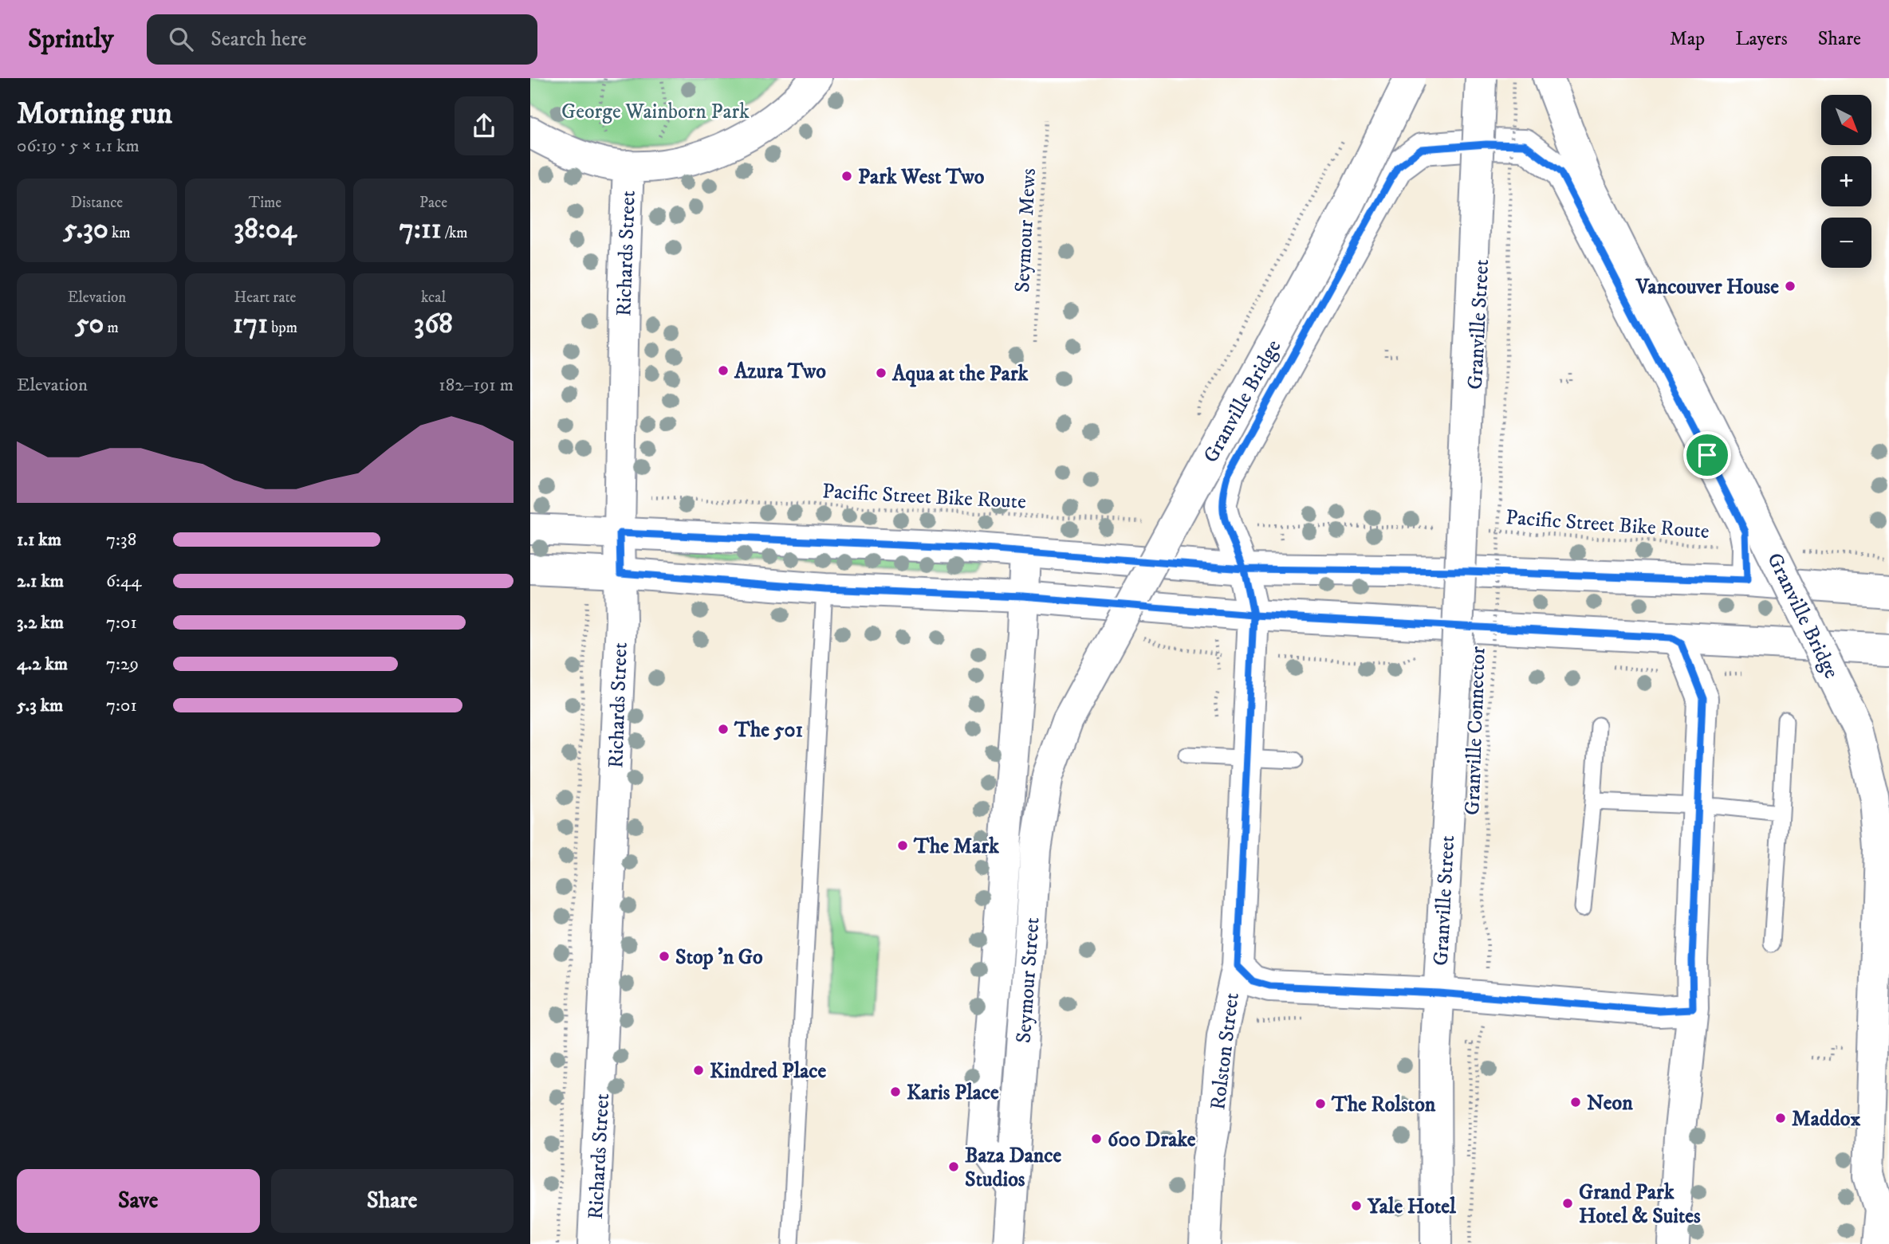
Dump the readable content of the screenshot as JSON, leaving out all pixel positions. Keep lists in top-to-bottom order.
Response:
{
  "streets": {
    "main road": [
      "Richards Street",
      "Granville Street",
      "Granville Bridge",
      "Seymour Street",
      "Rolston Street"
    ],
    "path": ["Seymour Mews", "Pacific Street Bike Route", "Granville Connector"]
  },
  "crossings": [
    ["Granville Street", "Rolston Street"],
    ["Granville Bridge", "Seymour Street"],
    ["Pacific Street Bike Route", "Rolston Street"]
  ],
  "parks": ["George Wainborn Park"],
  "places": [
    "Park West Two",
    "Vancouver House",
    "Azura Two",
    "Aqua at the Park",
    "The 501",
    "The Mark",
    "Stop 'n Go",
    "Kindred Place",
    "Karis Place",
    "Neon",
    "The Rolston",
    "Maddox",
    "600 Drake",
    "Baza Dance Studios",
    "Grand Park Hotel & Suites",
    "Yale Hotel"
  ],
  "north": "bottom right",
  "page": {
    "header": "Sprintly",
    "search": "Search here",
    "nav": ["Map", "Layers", "Share"],
    "heading": ["Morning run", "06:19 · 5 × 1.1 km"],
    "map_buttons": ["+", "−"],
    "stats": [
      ["Distance", "5.30 km"],
      ["Time", "38:04"],
      ["Pace", "7:11 /km"],
      ["Elevation", "50 m"],
      ["Heart rate", "171 bpm"],
      ["kcal", "368"]
    ],
    "chart": ["Elevation", "182–191 m"],
    "list": [
      {
        "name": "1.1 km",
        "note": "7:38"
      },
      {
        "name": "2.1 km",
        "note": "6:44"
      },
      {
        "name": "3.2 km",
        "note": "7:01"
      },
      {
        "name": "4.2 km",
        "note": "7:29"
      },
      {
        "name": "5.3 km",
        "note": "7:01"
      }
    ],
    "buttons": ["Save", "Share"]
  }
}
